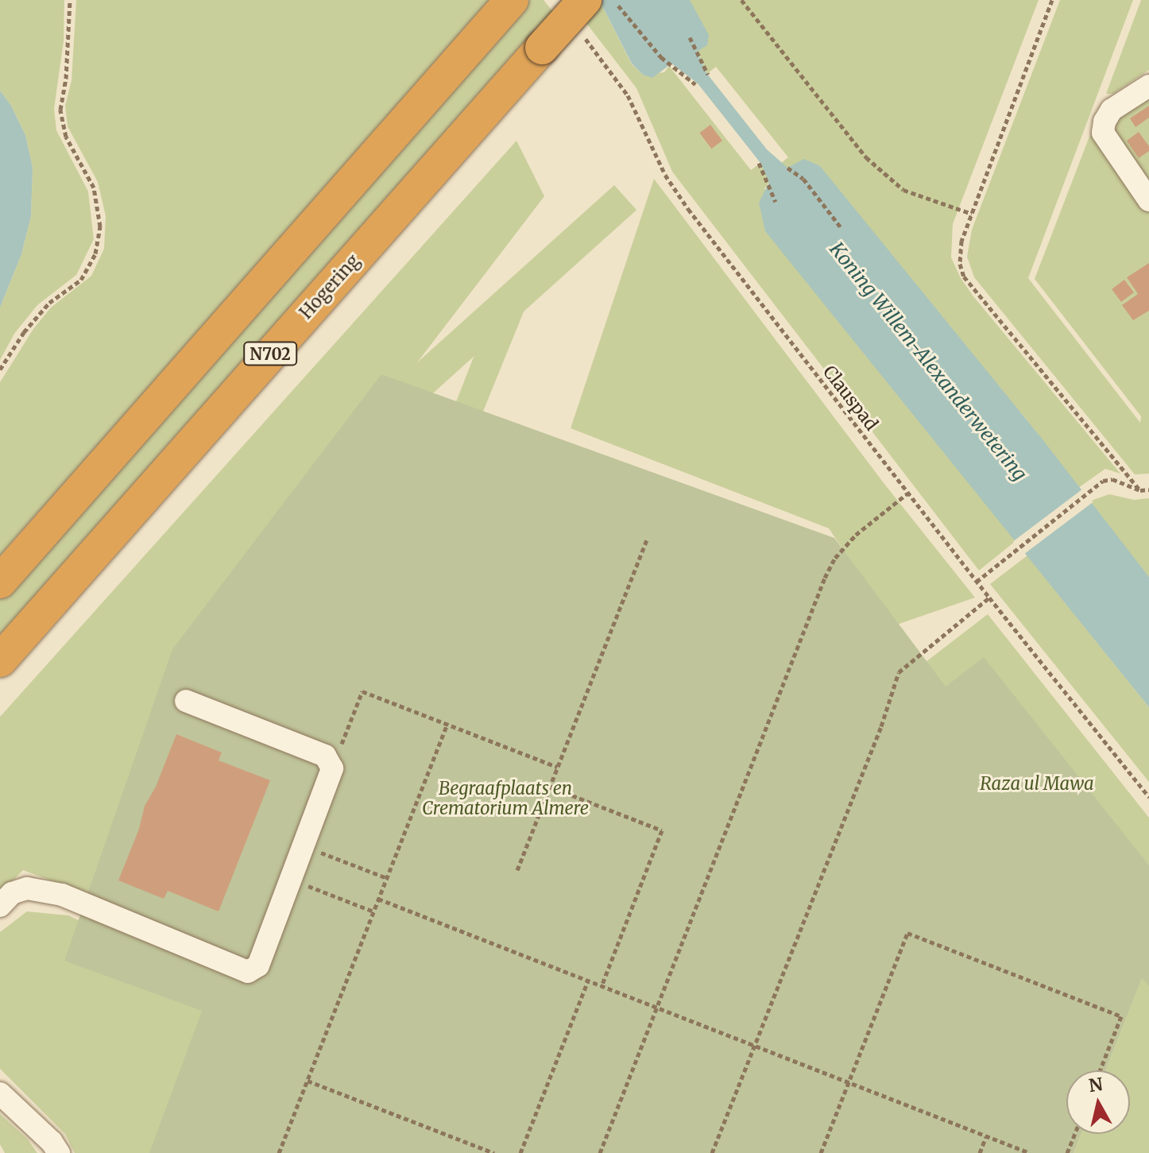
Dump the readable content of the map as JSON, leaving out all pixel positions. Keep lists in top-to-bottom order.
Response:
{
  "streets": {
    "highway": ["Hogering", "N702"],
    "path": ["Clauspad"]
  },
  "crossings": [
    ["Hogering", "Clauspad"]
  ],
  "water": ["Koning Willem-Alexanderwetering"],
  "parks": ["Raza ul Mawa", "Begraafplaats en Crematorium Almere"],
  "north": "top"
}
